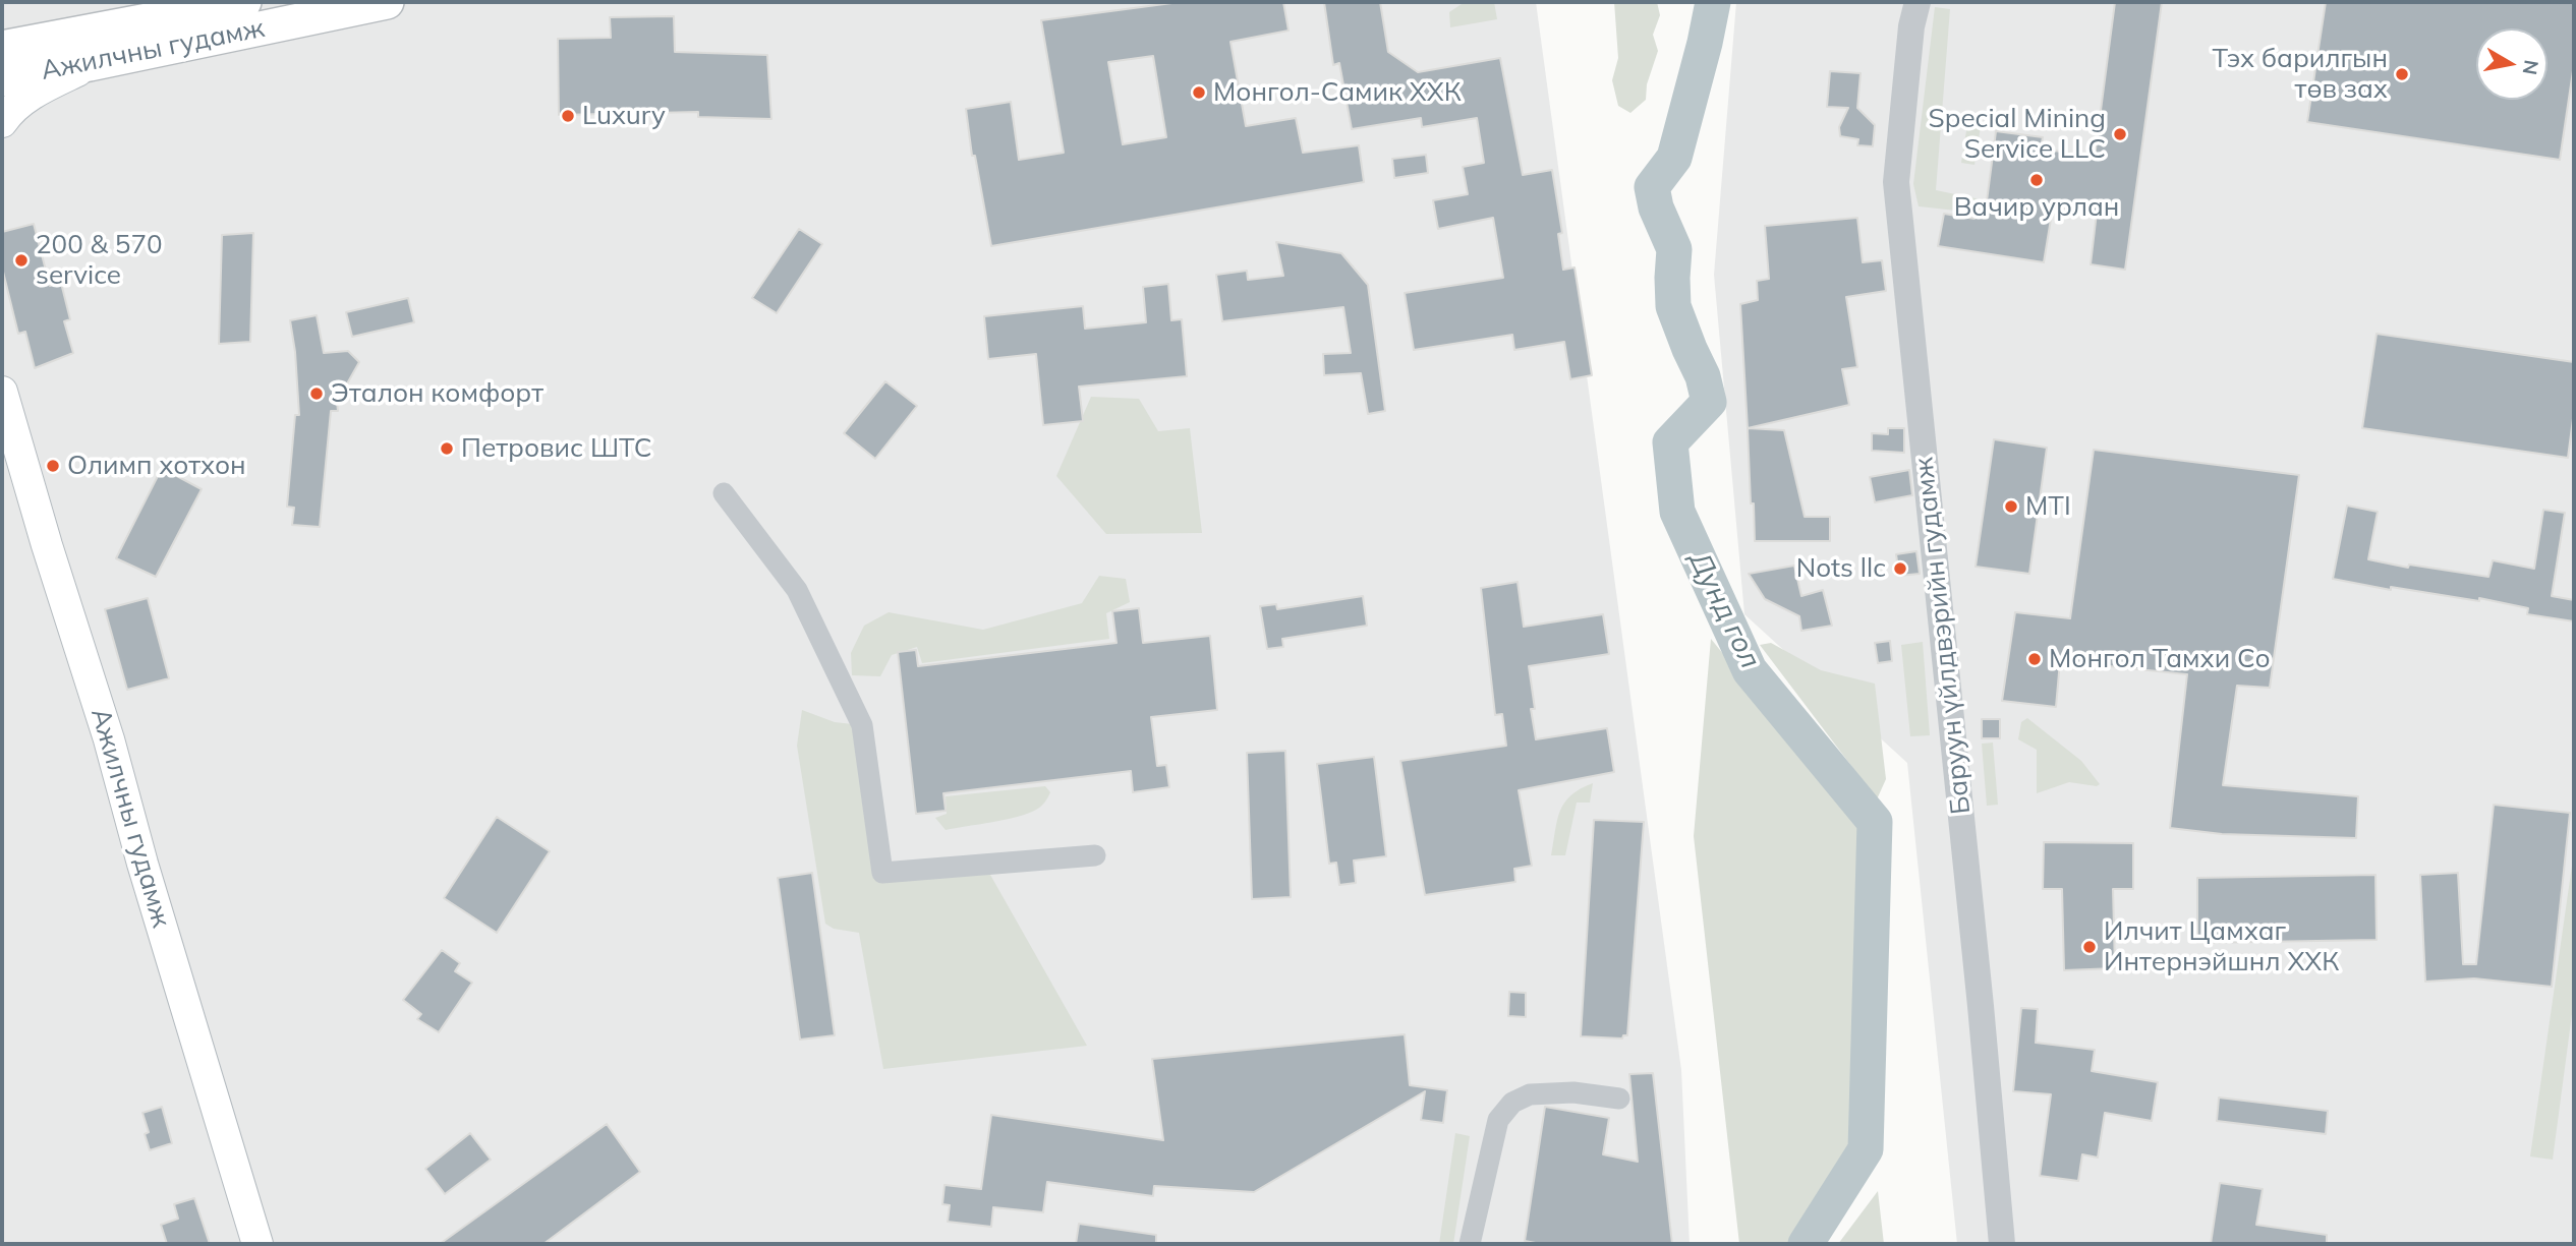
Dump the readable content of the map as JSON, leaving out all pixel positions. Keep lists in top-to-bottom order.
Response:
{
  "streets": {
    "main road": ["Ажилчны гудамж"],
    "street": ["Баруун үйлдвэрийн гудамж"]
  },
  "water": ["Дунд гол"],
  "places": [
    "Тэх барилгын төв зах",
    "Монгол-Самик ХХК",
    "Luxury",
    "Special Mining Service LLC",
    "Вачир урлан",
    "200 & 570 service",
    "Эталон комфорт",
    "Петровис ШТС",
    "Олимп хотхон",
    "MTI",
    "Nots llc",
    "Монгол Тамхи Со",
    "Илчит Цамхаг Интернэйшнл ХХК"
  ],
  "north": "right"
}
